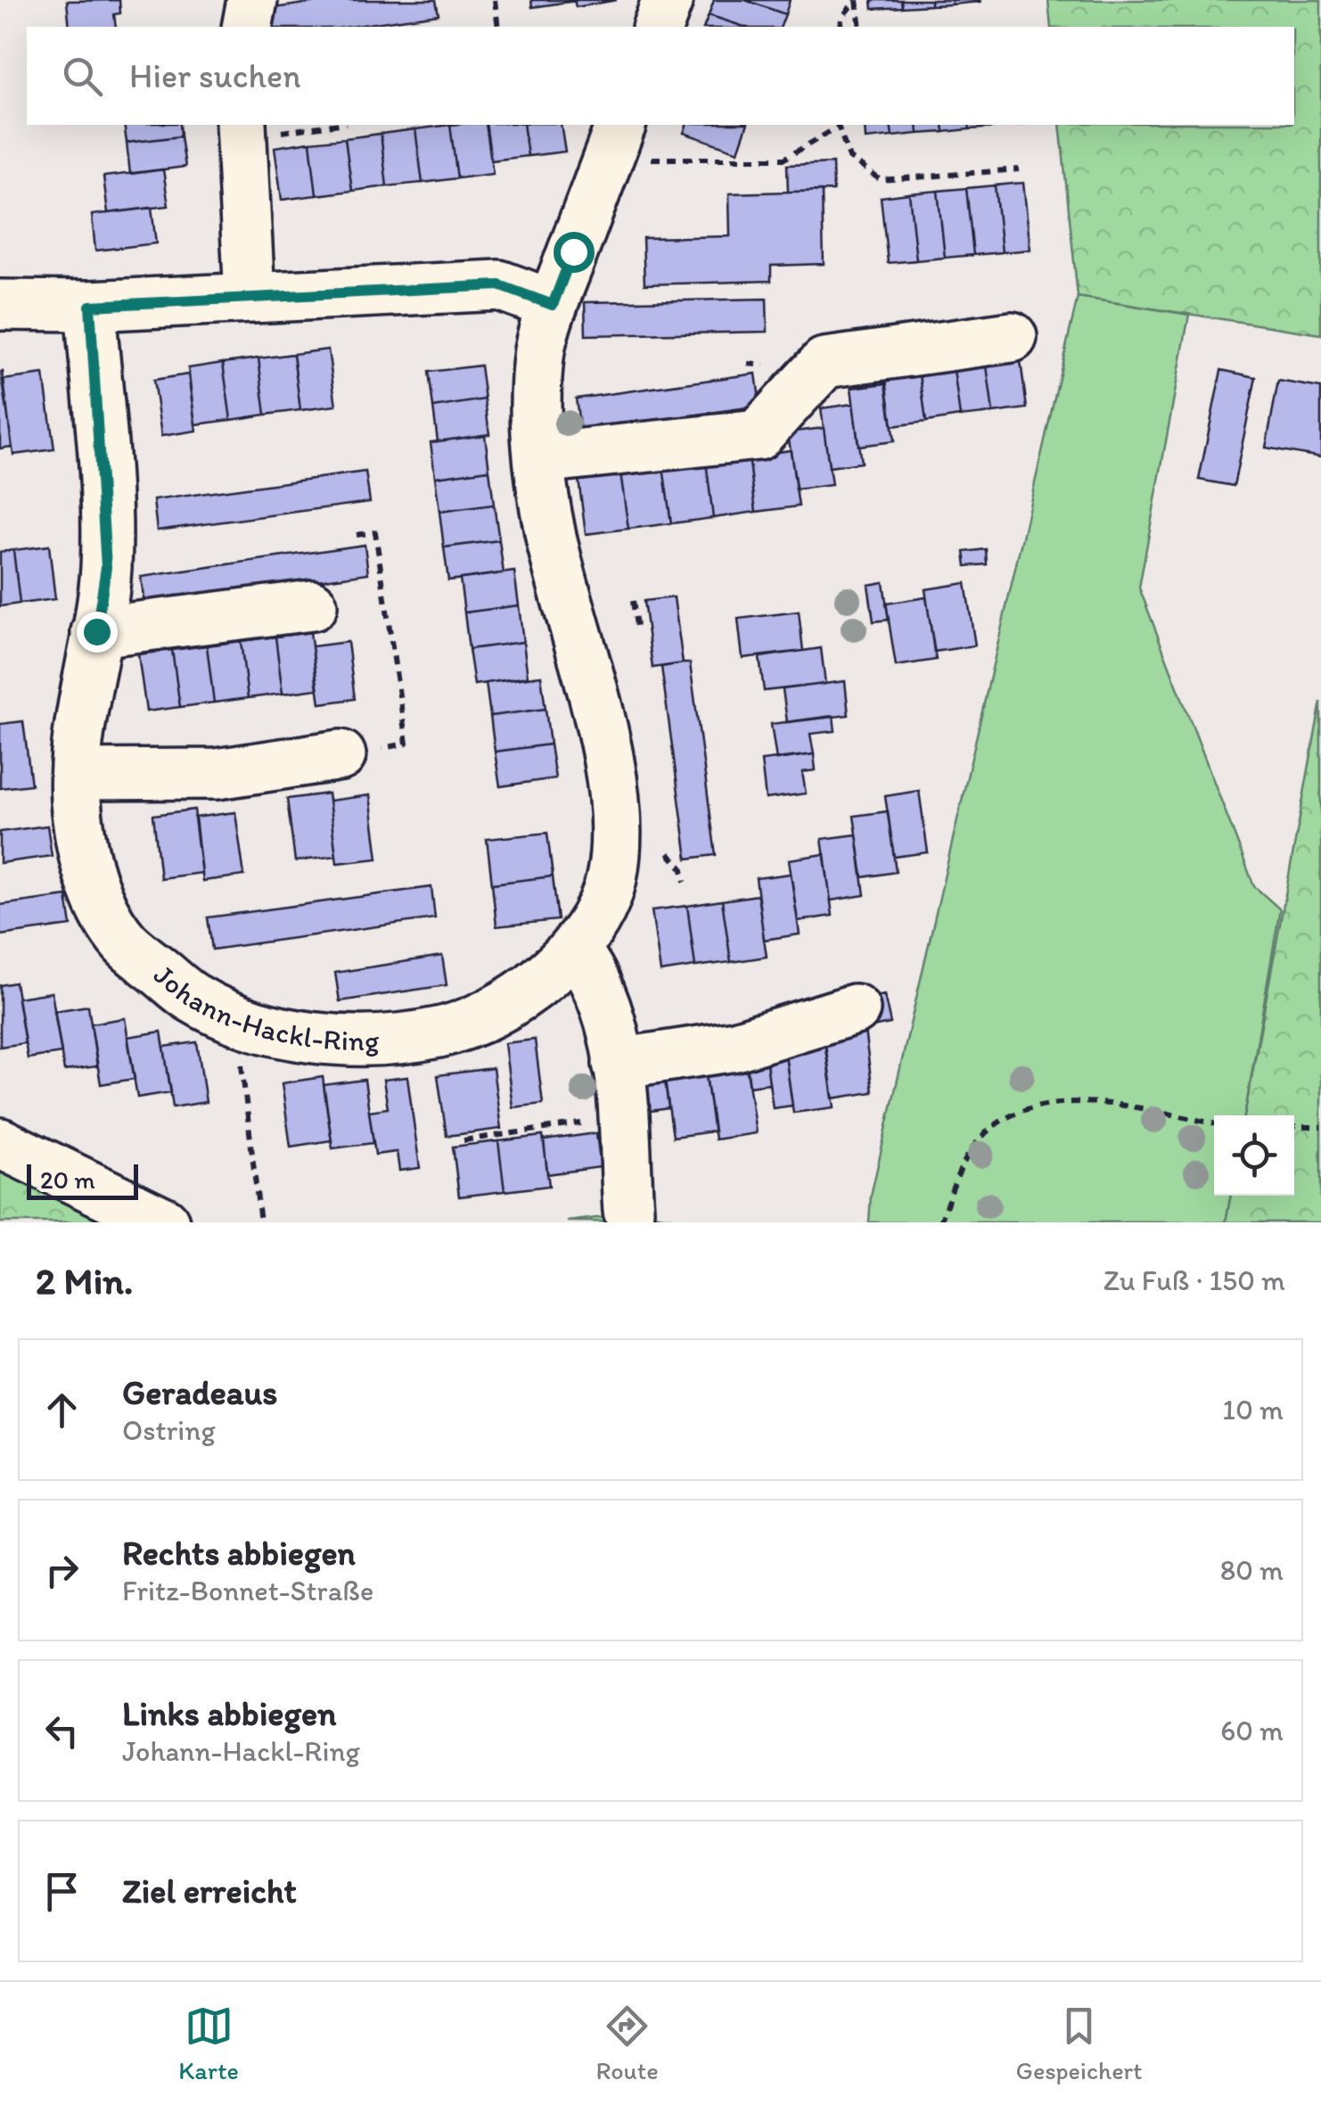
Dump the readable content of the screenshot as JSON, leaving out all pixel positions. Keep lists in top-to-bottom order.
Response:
{
  "streets": {
    "street": ["Johann-Hackl-Ring"]
  },
  "scale_bar": "20 m",
  "page": {
    "search": "Hier suchen",
    "scale": "20 m",
    "heading": ["2 Min.", "Zu Fuß · 150 m"],
    "list": [
      ["Geradeaus", "Ostring", "10 m"],
      ["Rechts abbiegen", "Fritz-Bonnet-Straße", "80 m"],
      ["Links abbiegen", "Johann-Hackl-Ring", "60 m"],
      "Ziel erreicht"
    ],
    "nav": ["Karte", "Route", "Gespeichert"]
  }
}
